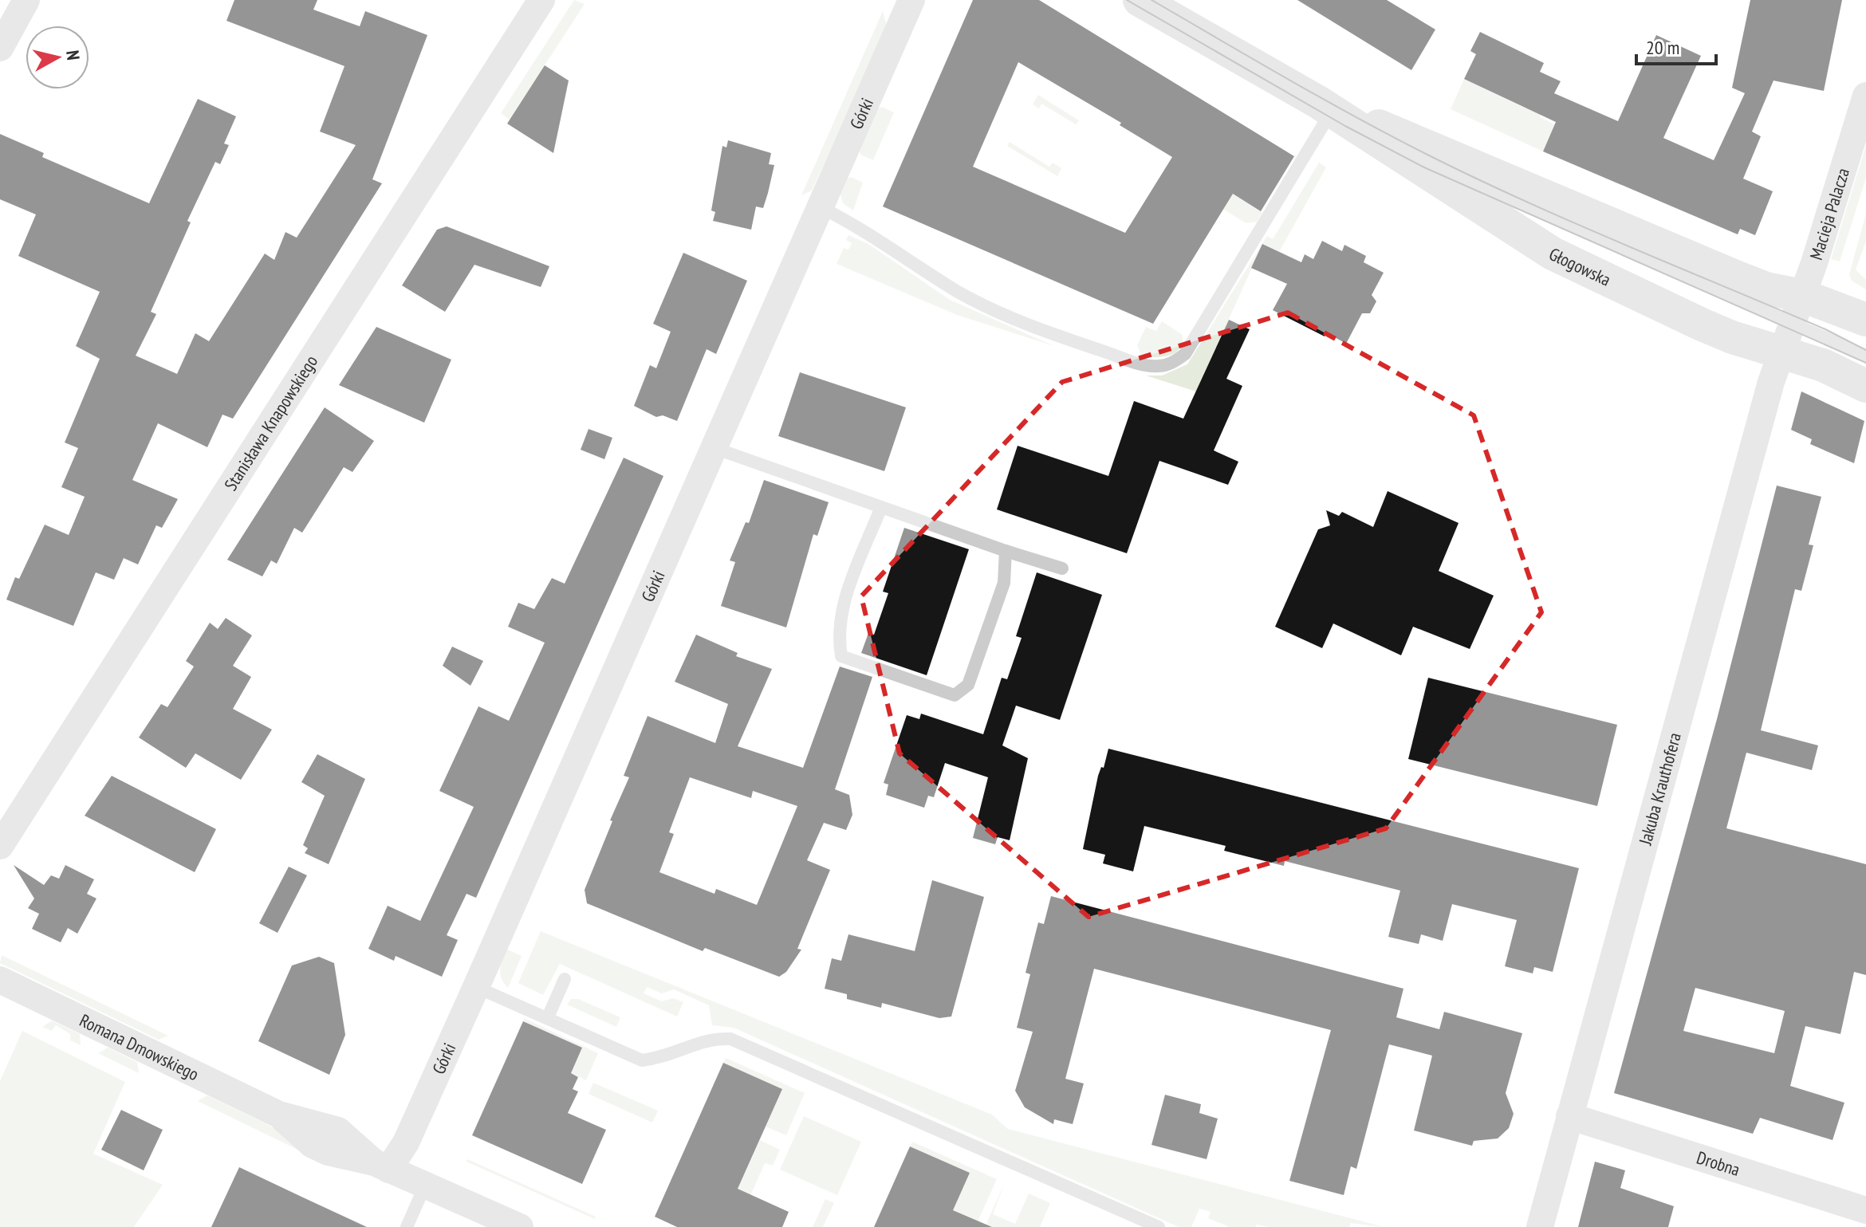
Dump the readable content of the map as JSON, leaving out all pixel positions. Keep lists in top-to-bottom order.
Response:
{
  "streets": {
    "street": [
      "Górki",
      "Macieja Palacza",
      "Głogowska",
      "Stanisława Knapowskiego",
      "Jakuba Krauthofera",
      "Romana Dmowskiego",
      "Drobna"
    ]
  },
  "crossings": [
    ["Górki", "Romana Dmowskiego"],
    ["Macieja Palacza", "Głogowska"],
    ["Macieja Palacza", "Jakuba Krauthofera"],
    ["Głogowska", "Jakuba Krauthofera"],
    ["Jakuba Krauthofera", "Drobna"]
  ],
  "scale_bar": "20 m",
  "north": "right"
}
